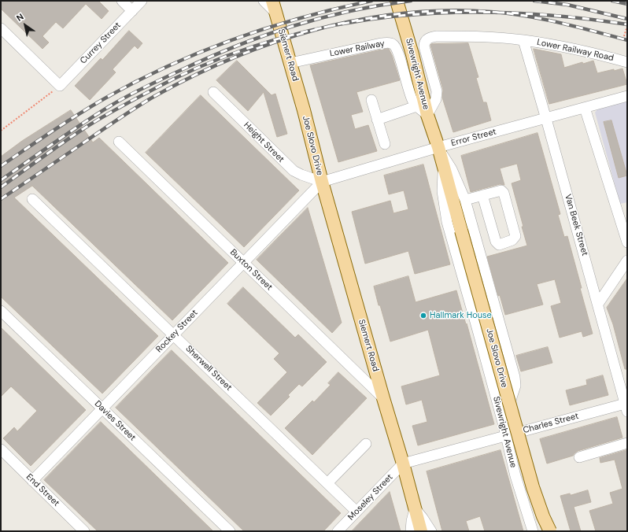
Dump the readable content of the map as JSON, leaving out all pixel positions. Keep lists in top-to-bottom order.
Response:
{
  "streets": {
    "main road": ["Siemert Road", "Sivewright Avenue", "Joe Slovo Drive"],
    "street": [
      "Currey Street",
      "Lower Railway",
      "Lower Railway Road",
      "Error Street",
      "Height Street",
      "Van Beek Street",
      "Buxton Street",
      "Rockey Street",
      "Sherwell Street",
      "Davies Street",
      "Charles Street",
      "End Street",
      "Moseley Street"
    ]
  },
  "crossings": [
    ["Lower Railway", "Siemert Road"],
    ["Lower Railway", "Sivewright Avenue"],
    ["Lower Railway Road", "Van Beek Street"],
    ["Siemert Road", "Error Street"],
    ["Siemert Road", "Height Street"],
    ["Siemert Road", "Joe Slovo Drive"],
    ["Siemert Road", "Buxton Street"],
    ["Siemert Road", "Rockey Street"],
    ["Siemert Road", "Charles Street"],
    ["Siemert Road", "Moseley Street"],
    ["Sivewright Avenue", "Error Street"],
    ["Sivewright Avenue", "Joe Slovo Drive"],
    ["Sivewright Avenue", "Charles Street"],
    ["Error Street", "Height Street"],
    ["Error Street", "Joe Slovo Drive"],
    ["Error Street", "Van Beek Street"],
    ["Error Street", "Rockey Street"],
    ["Height Street", "Joe Slovo Drive"],
    ["Height Street", "Rockey Street"],
    ["Joe Slovo Drive", "Rockey Street"],
    ["Van Beek Street", "Charles Street"],
    ["Buxton Street", "Rockey Street"],
    ["Rockey Street", "Sherwell Street"],
    ["Rockey Street", "Davies Street"],
    ["Rockey Street", "End Street"],
    ["Sherwell Street", "Moseley Street"],
    ["Charles Street", "Moseley Street"]
  ],
  "places": ["Hallmark House"],
  "north": "top left"
}
